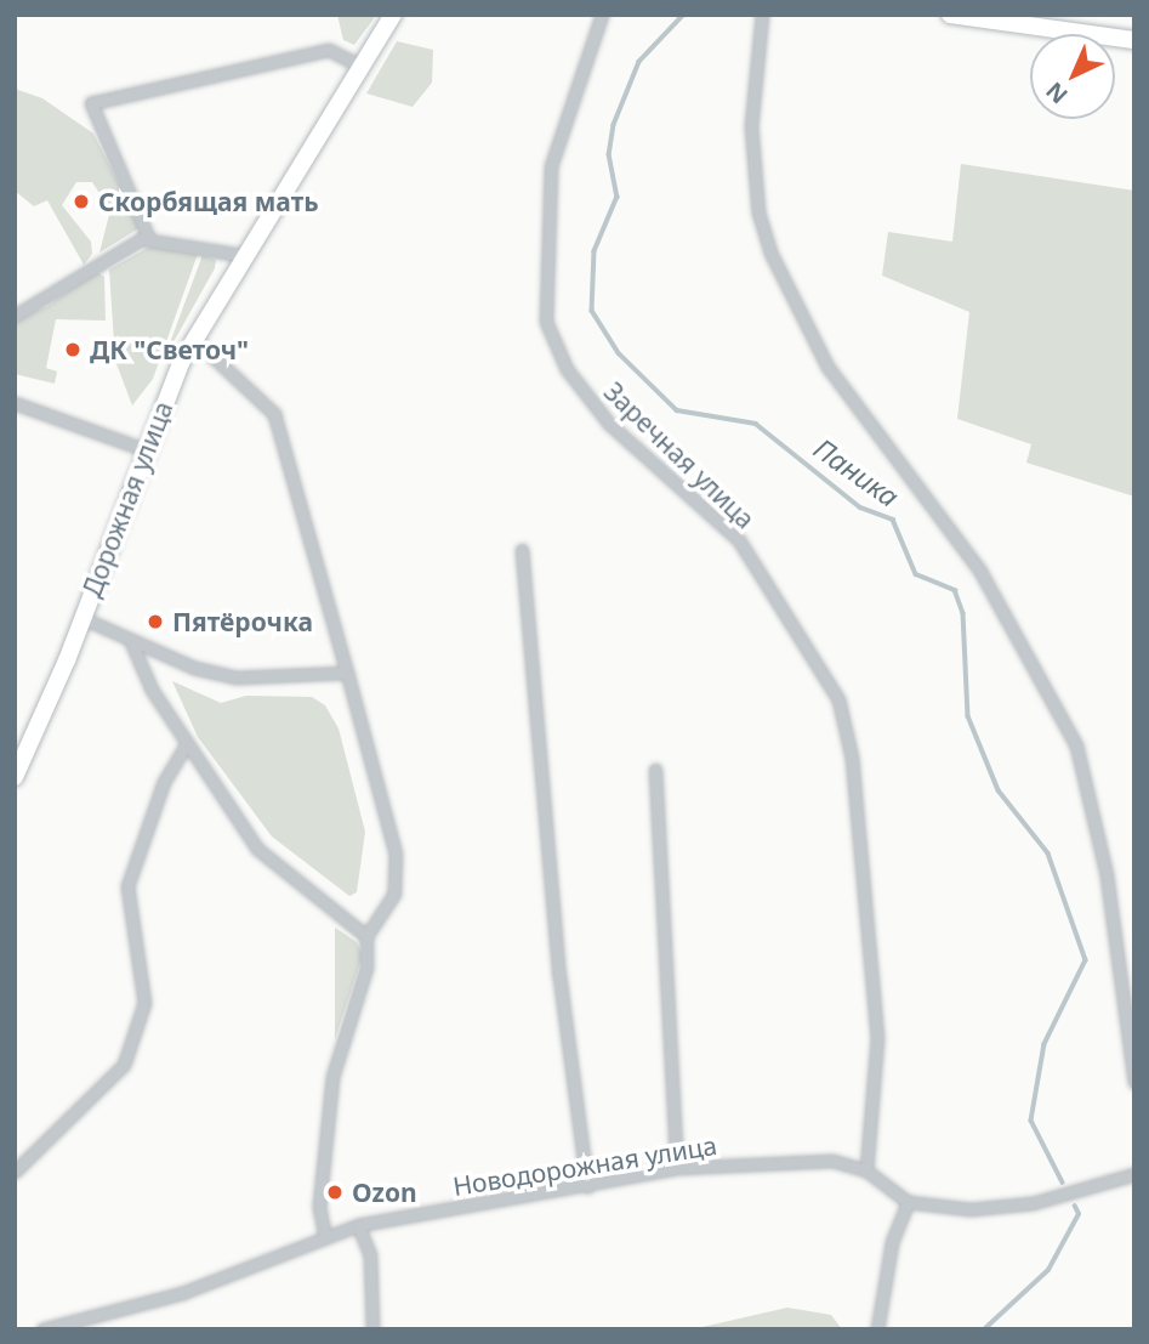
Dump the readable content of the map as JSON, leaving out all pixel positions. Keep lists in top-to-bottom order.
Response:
{
  "streets": {
    "main road": ["Дорожная улица"],
    "street": ["Заречная улица", "Новодорожная улица"]
  },
  "crossings": [
    ["Заречная улица", "Новодорожная улица"]
  ],
  "water": ["Паника"],
  "places": [
    "Скорбящая мать",
    "ДК \"Светоч\"",
    "Пятёрочка",
    "Ozon"
  ],
  "north": "bottom left"
}
